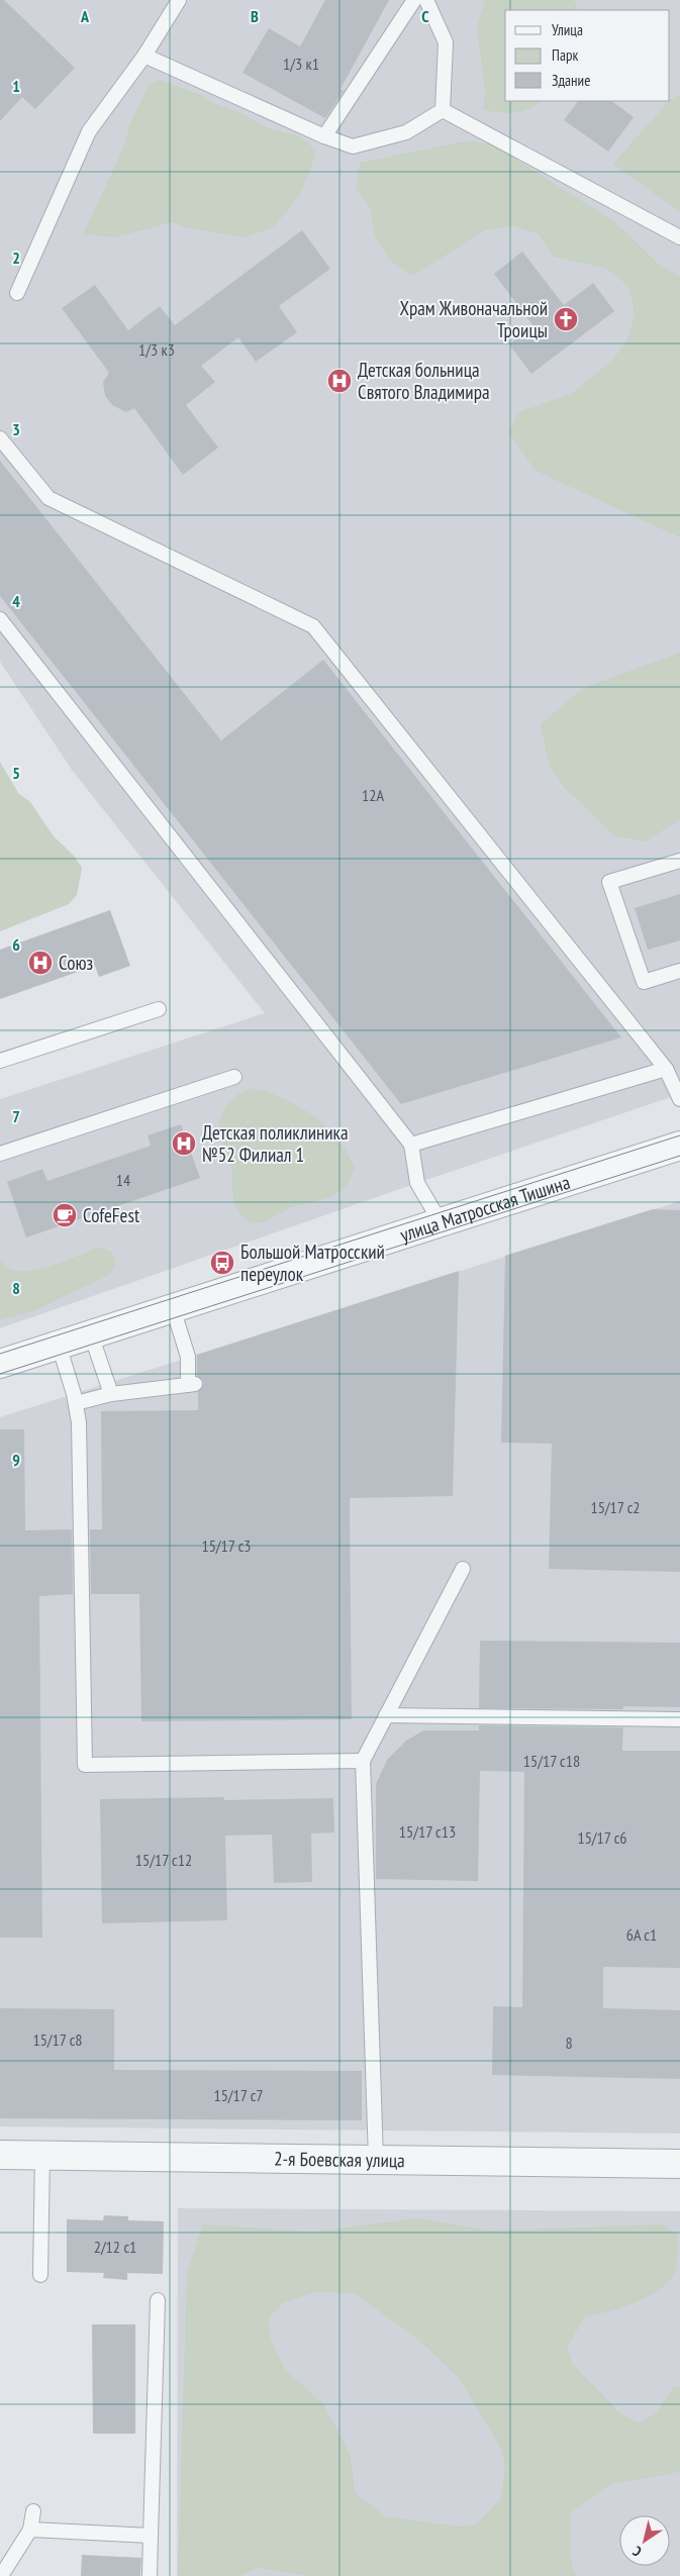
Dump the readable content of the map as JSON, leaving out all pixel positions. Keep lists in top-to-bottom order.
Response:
{
  "streets": {
    "street": ["улица Матросская Тишина", "2-я Боевская улица"]
  },
  "places": {
    "church": ["Храм Живоначальной Троицы"],
    "hospital": ["Детская больница Святого Владимира", "Союз", "Детская поликлиника №52 Филиал 1"],
    "cafe": ["CofeFest"],
    "bus stop": ["Большой Матросский переулок"]
  },
  "house_numbers": [
    "1/3 к1",
    "1/3 к3",
    "12А",
    "14",
    "15/17 с2",
    "15/17 с3",
    "15/17 с18",
    "15/17 с13",
    "15/17 с6",
    "15/17 с12",
    "6А с1",
    "15/17 с8",
    "8",
    "15/17 с7",
    "2/12 с1"
  ],
  "legend": ["Улица", "Парк", "Здание"],
  "north": "bottom left",
  "grid": {
    "columns": ["A", "B", "C"],
    "rows": [
      "1",
      "2",
      "3",
      "4",
      "5",
      "6",
      "7",
      "8",
      "9"
    ]
  }
}
